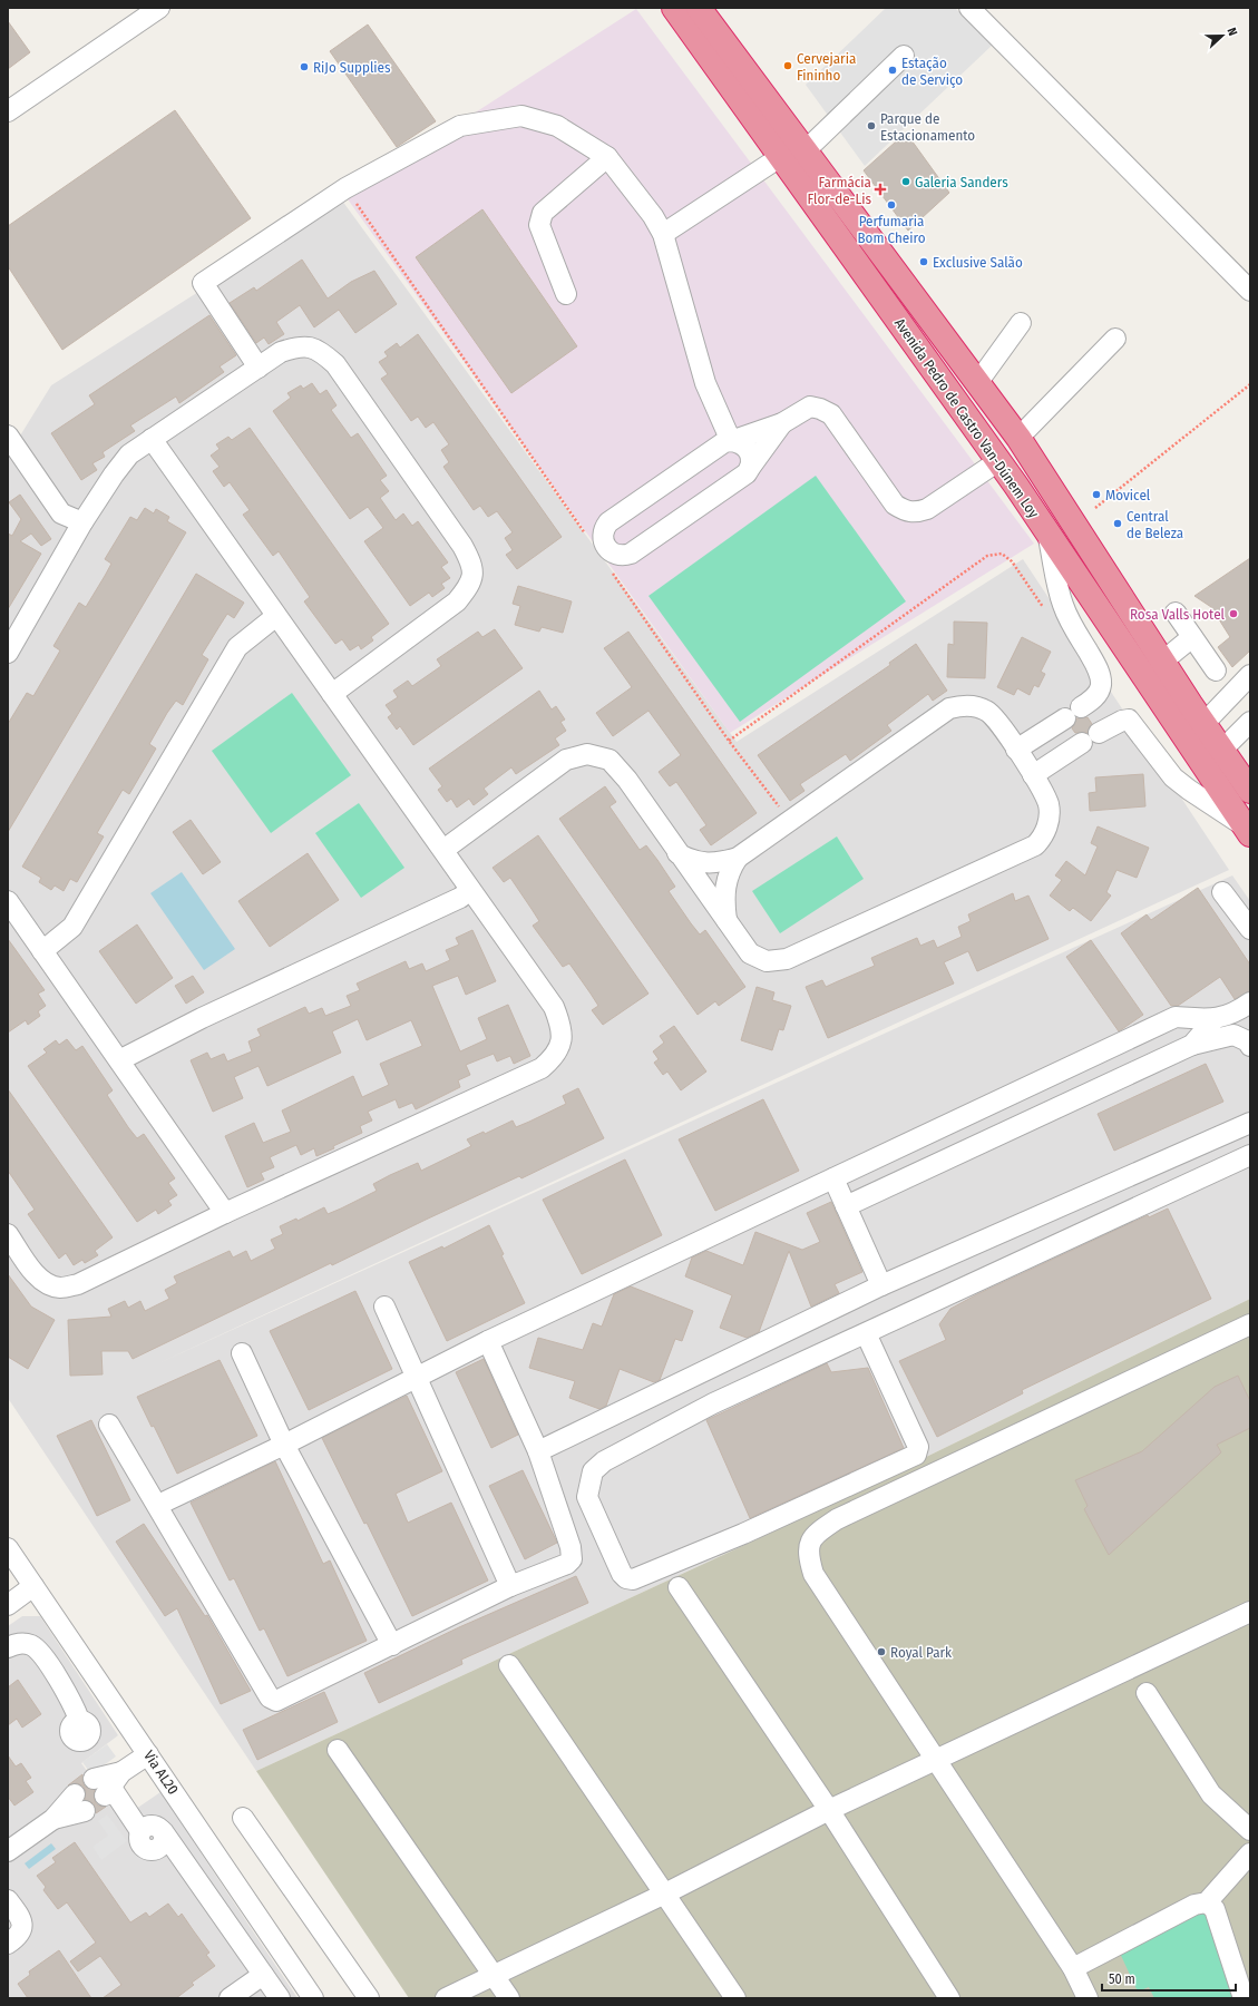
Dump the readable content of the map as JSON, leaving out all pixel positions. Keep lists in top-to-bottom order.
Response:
{
  "streets": {
    "highway": ["Avenida Pedro de Castro Van-Dúnem Loy"],
    "street": ["Via AL20"]
  },
  "places": {
    "other": [
      "Cervejaria Fininho",
      "RiJo Supplies",
      "Estação de Serviço",
      "Parque de Estacionamento",
      "Galeria Sanders",
      "Perfumaria Bom Cheiro",
      "Exclusive Salão",
      "Movicel",
      "Central de Beleza",
      "Rosa Valls Hotel",
      "Royal Park"
    ],
    "health": ["Farmácia Flor-de-Lis"]
  },
  "scale_bar": "50 m",
  "north": "right"
}
